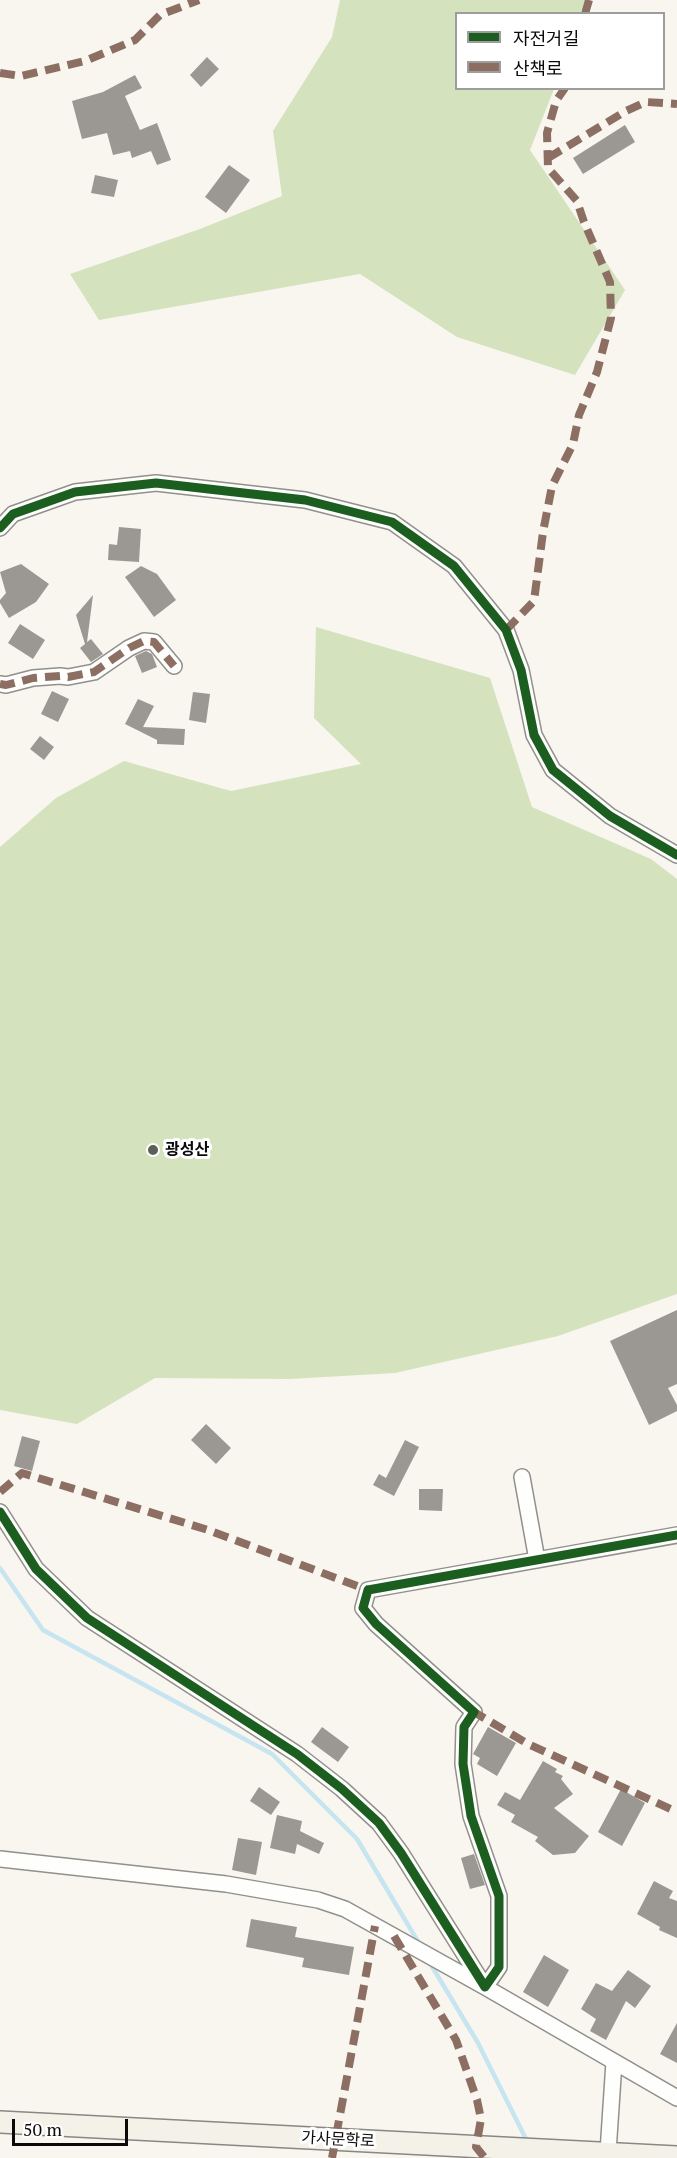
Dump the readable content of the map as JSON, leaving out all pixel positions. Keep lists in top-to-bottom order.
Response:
{
  "streets": {
    "main road": ["가사문학로"]
  },
  "places": ["광성산"],
  "legend": ["자전거길", "산책로"],
  "scale_bar": "50 m"
}
